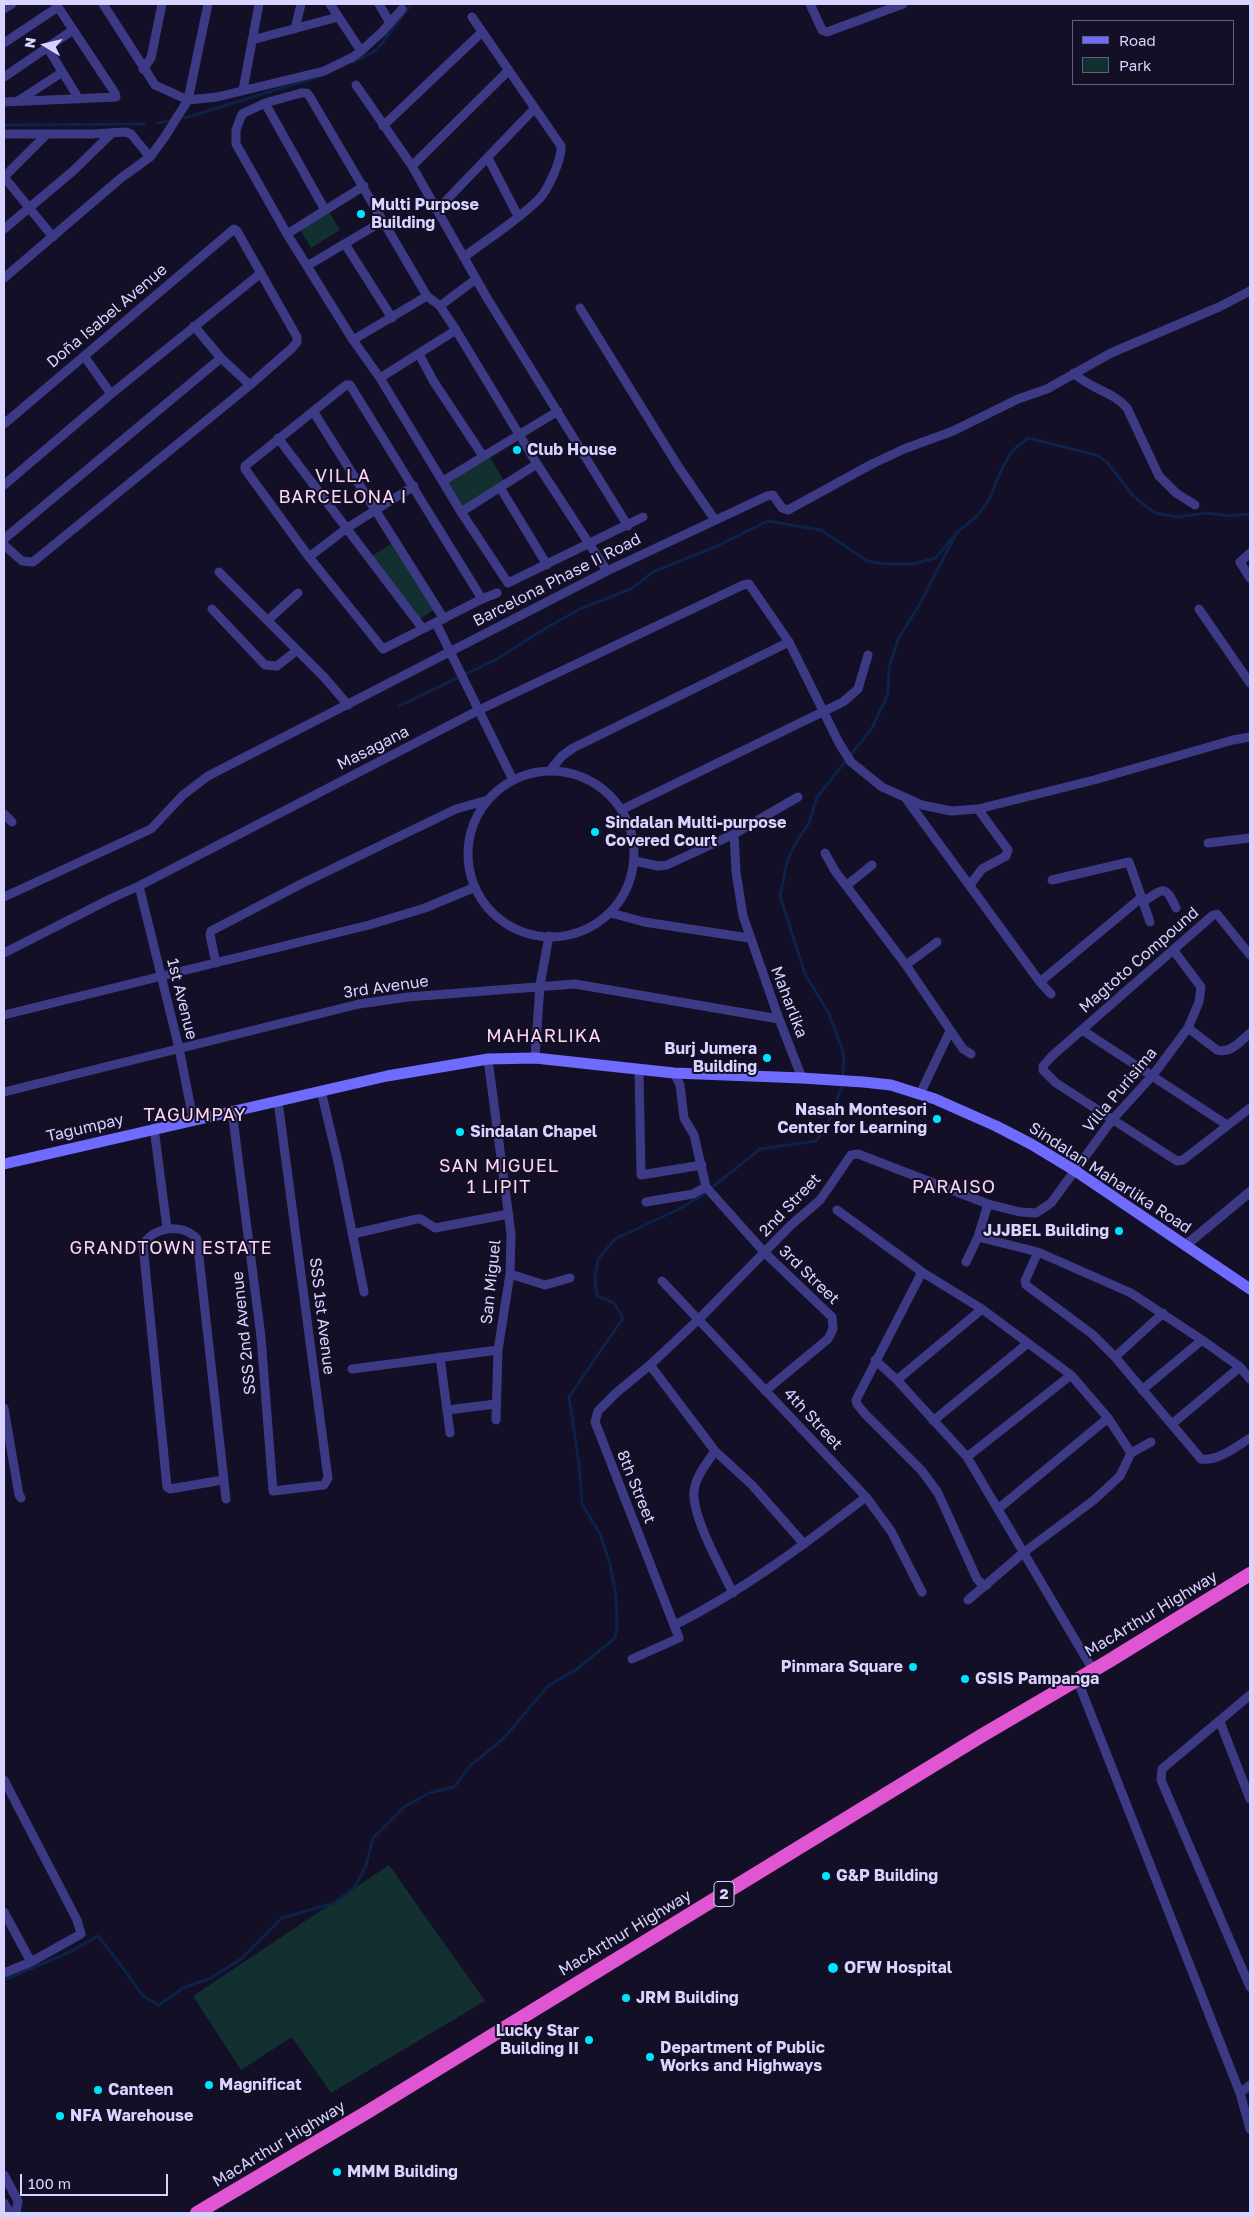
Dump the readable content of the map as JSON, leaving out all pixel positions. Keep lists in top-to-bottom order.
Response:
{
  "streets": {
    "highway": ["MacArthur Highway", "2"],
    "main road": ["Tagumpay", "Sindalan Maharlika Road"],
    "street": [
      "Doña Isabel Avenue",
      "Barcelona Phase II Road",
      "Masagana",
      "Magtoto Compound",
      "3rd Avenue",
      "1st Avenue",
      "Maharlika",
      "Villa Purisima",
      "2nd Street",
      "3rd Street",
      "San Miguel",
      "SSS 1st Avenue",
      "SSS 2nd Avenue",
      "4th Street",
      "8th Street"
    ]
  },
  "crossings": [
    ["Masagana", "1st Avenue"],
    ["Magtoto Compound", "Villa Purisima"],
    ["3rd Avenue", "1st Avenue"],
    ["3rd Avenue", "Maharlika"],
    ["1st Avenue", "Tagumpay"],
    ["Maharlika", "Sindalan Maharlika Road"],
    ["Villa Purisima", "Sindalan Maharlika Road"],
    ["Villa Purisima", "2nd Street"],
    ["Tagumpay", "Sindalan Maharlika Road"],
    ["Tagumpay", "San Miguel"],
    ["Tagumpay", "SSS 1st Avenue"],
    ["Tagumpay", "SSS 2nd Avenue"],
    ["Sindalan Maharlika Road", "2nd Street"],
    ["2nd Street", "3rd Street"],
    ["2nd Street", "4th Street"],
    ["2nd Street", "8th Street"],
    ["3rd Street", "4th Street"],
    ["SSS 1st Avenue", "SSS 2nd Avenue"]
  ],
  "districts": [
    "VILLA BARCELONA I",
    "MAHARLIKA",
    "TAGUMPAY",
    "SAN MIGUEL 1 LIPIT",
    "PARAISO",
    "GRANDTOWN ESTATE"
  ],
  "places": [
    "Multi Purpose Building",
    "Club House",
    "Sindalan Multi-purpose Covered Court",
    "Burj Jumera Building",
    "Nasah Montesori Center for Learning",
    "Sindalan Chapel",
    "JJJBEL Building",
    "Pinmara Square",
    "GSIS Pampanga",
    "G&P Building",
    "OFW Hospital",
    "JRM Building",
    "Lucky Star Building II",
    "Department of Public Works and Highways",
    "Magnificat",
    "Canteen",
    "NFA Warehouse",
    "MMM Building"
  ],
  "legend": ["Road", "Park"],
  "scale_bar": "100 m",
  "north": "left"
}
